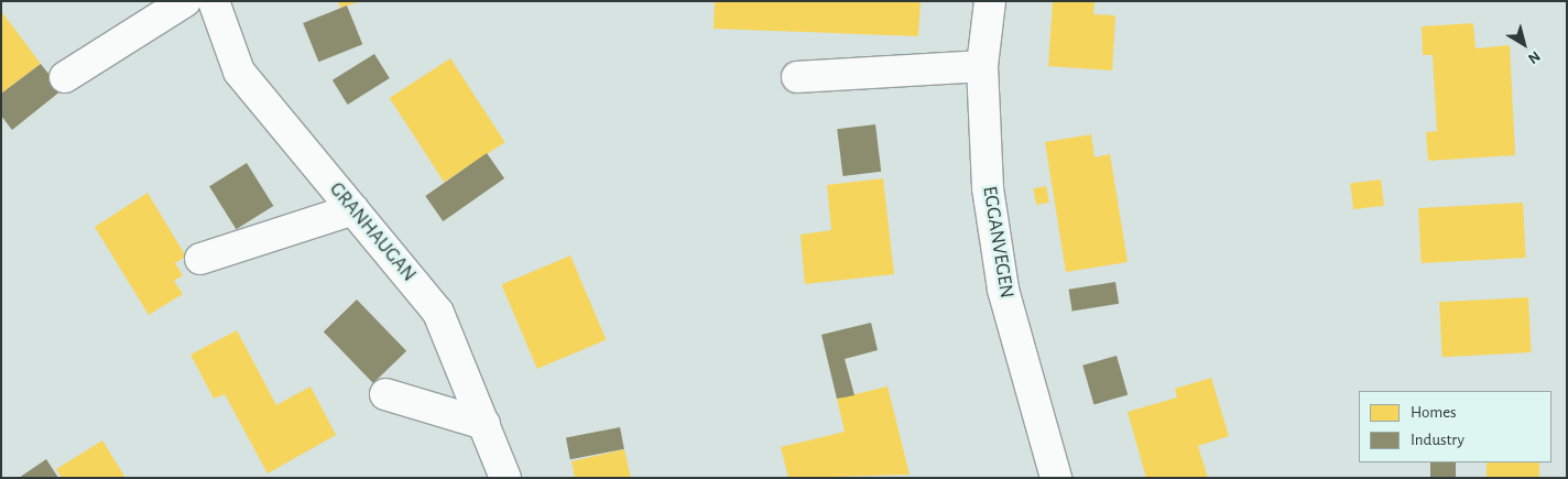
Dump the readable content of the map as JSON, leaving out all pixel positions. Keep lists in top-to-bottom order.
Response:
{
  "streets": {
    "street": ["GRANHAUGAN", "EGGANVEGEN"]
  },
  "legend": ["Homes", "Industry"],
  "north": "bottom right"
}
